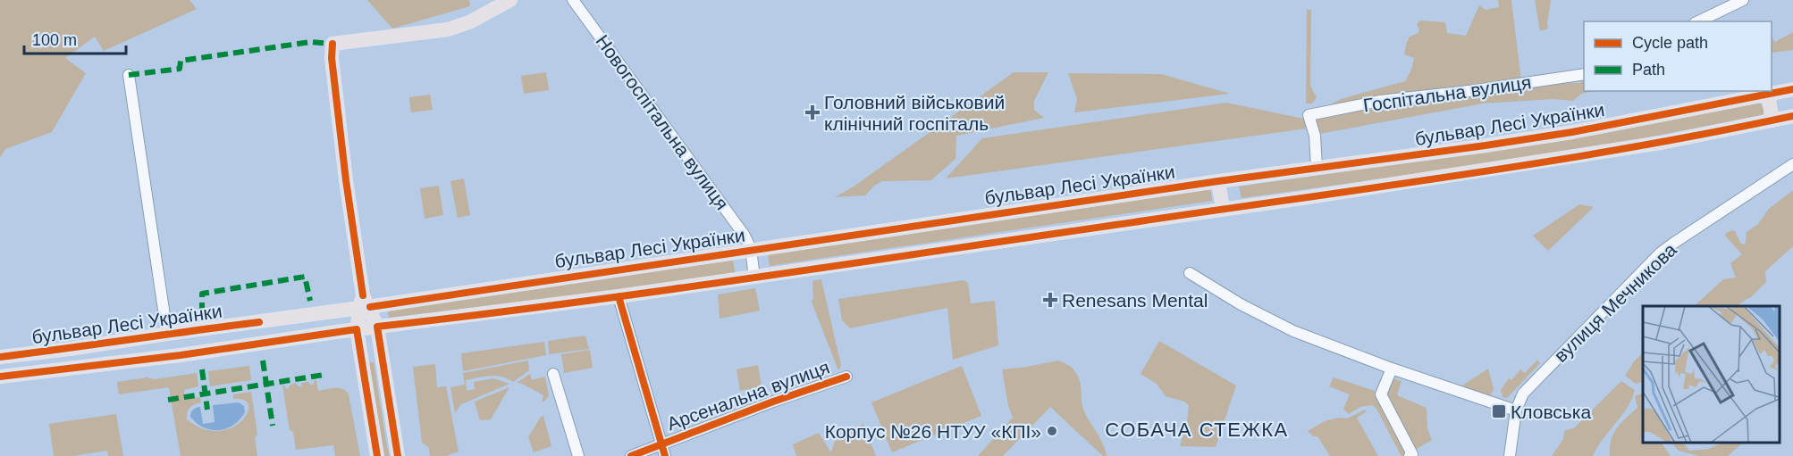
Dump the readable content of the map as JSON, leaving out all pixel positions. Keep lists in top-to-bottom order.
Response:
{
  "streets": {
    "main road": ["бульвар Лесі Українки"],
    "street": [
      "Госпітальна вулиця",
      "Новогоспітальна вулиця",
      "вулиця Мечникова",
      "Арсенальна вулиця"
    ]
  },
  "crossings": [
    ["Госпітальна вулиця", "бульвар Лесі Українки"],
    ["Новогоспітальна вулиця", "бульвар Лесі Українки"]
  ],
  "districts": ["СОБАЧА СТЕЖКА"],
  "places": {
    "health": ["Головний військовий клінічний госпіталь", "Renesans Mental"],
    "transit": ["Кловська"],
    "other": ["Корпус №26 НТУУ «КПІ»"]
  },
  "legend": ["Cycle path", "Path"],
  "scale_bar": "100 m"
}
